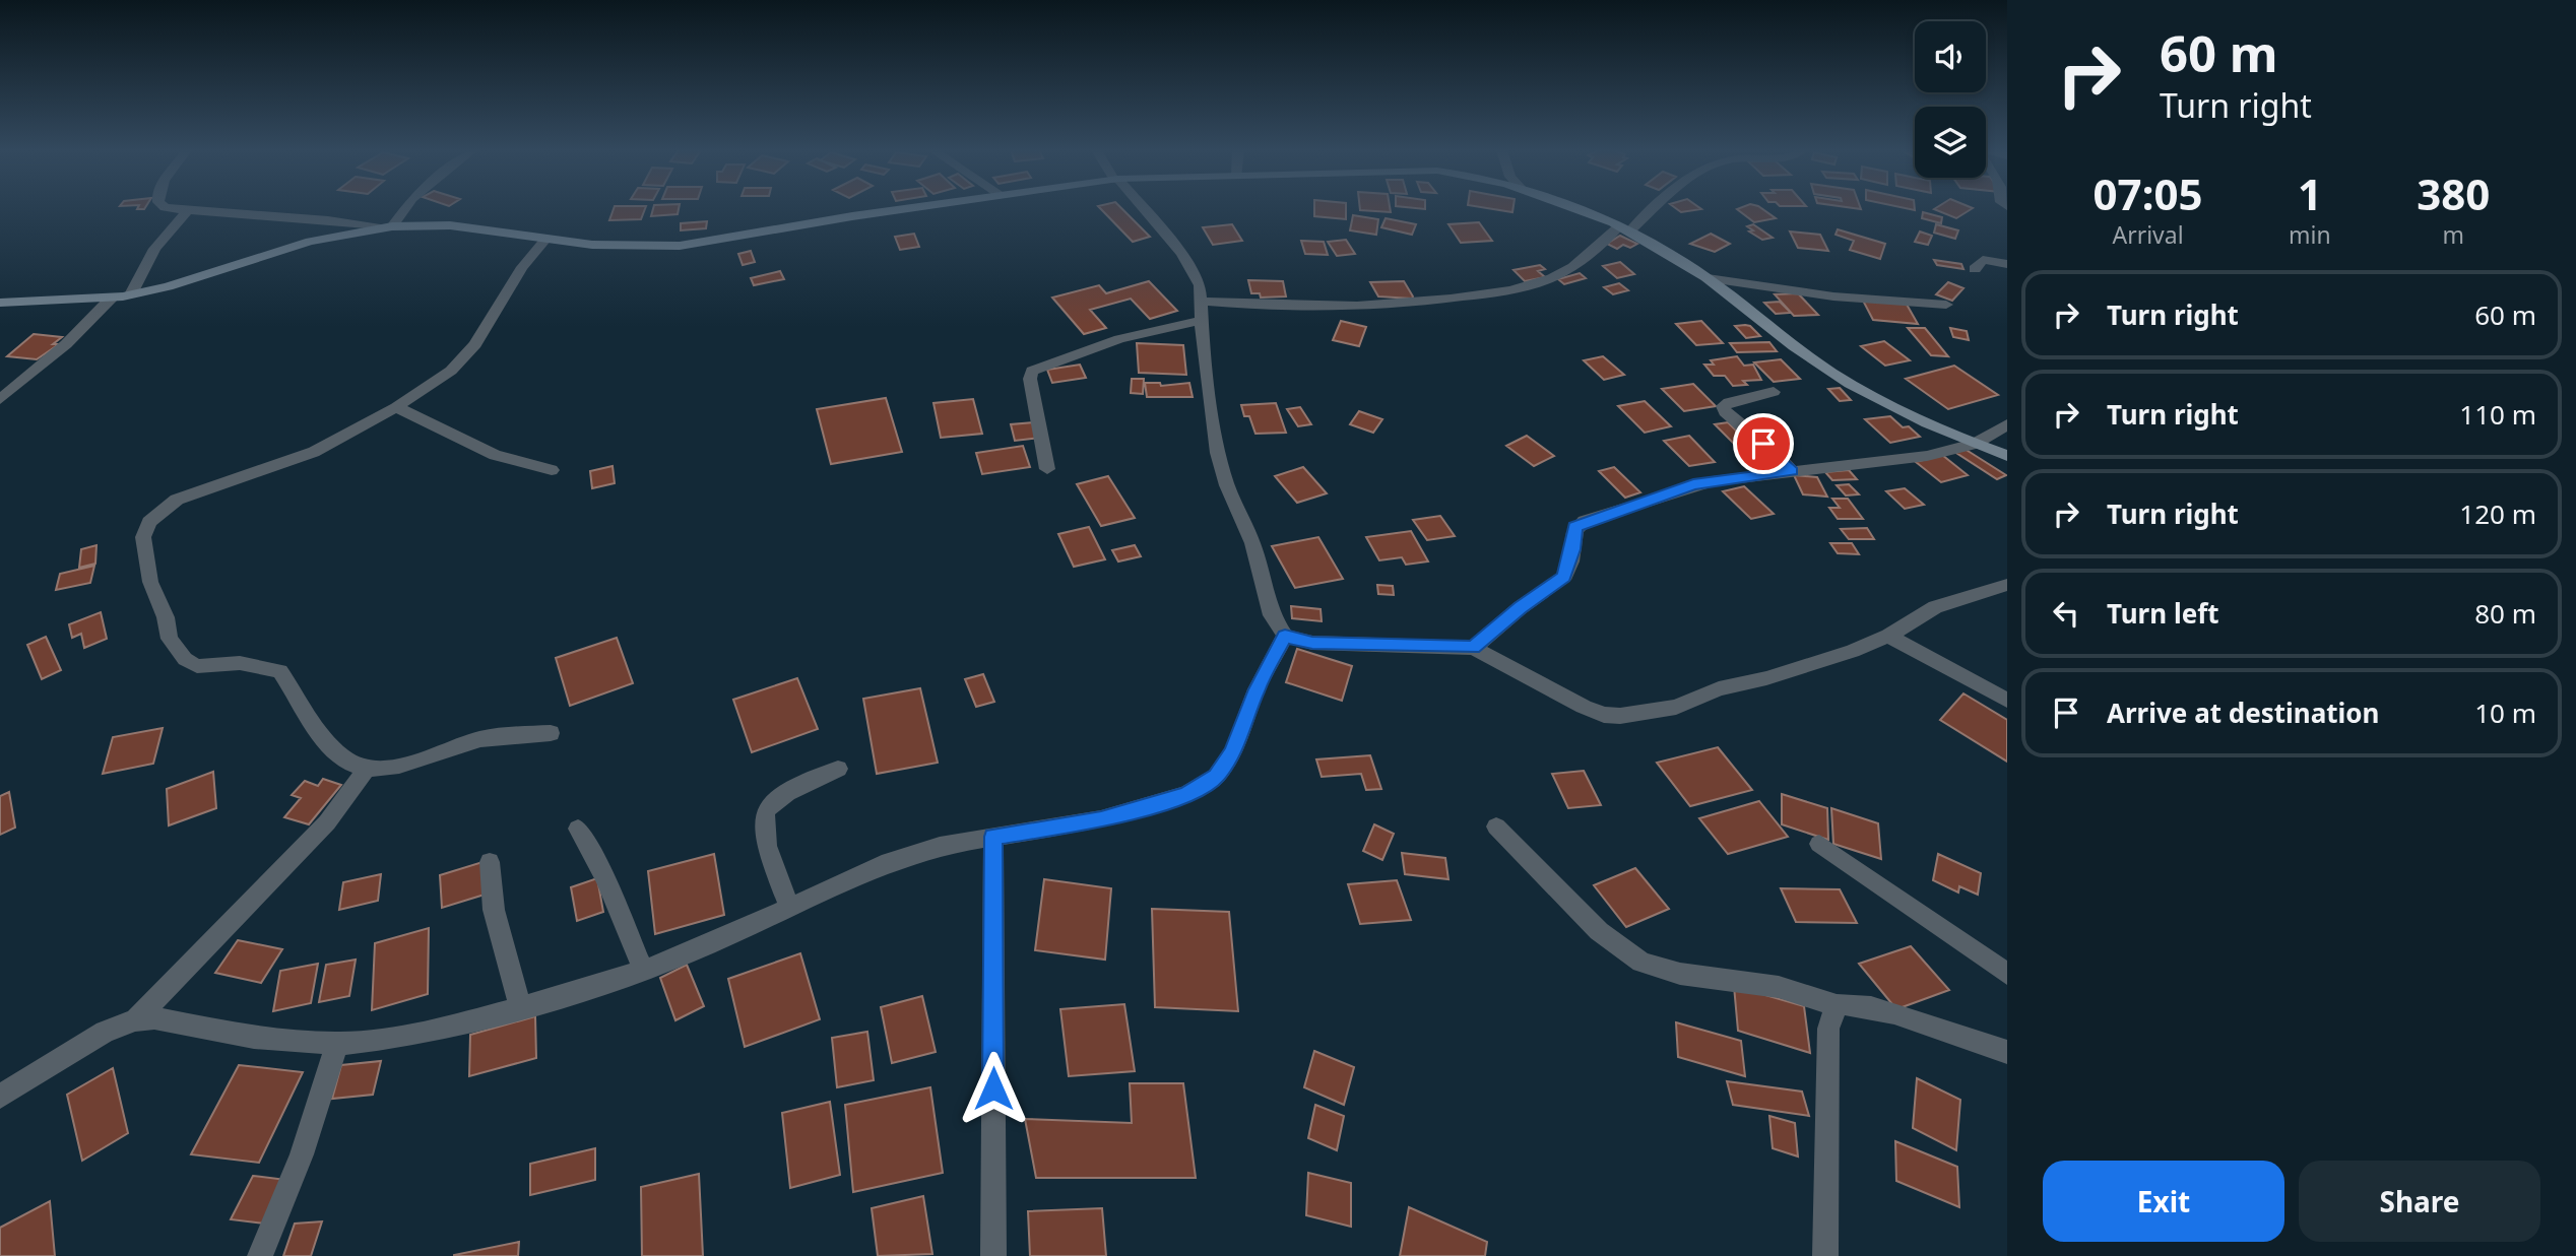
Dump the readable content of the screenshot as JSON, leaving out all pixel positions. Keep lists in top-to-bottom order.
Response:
{
  "page": {
    "turn": ["60 m", "Turn right"],
    "eta": [
      "07:05",
      "Arrival",
      "1",
      "min",
      "380",
      "m"
    ],
    "list": [
      {
        "name": "Turn right",
        "value": "60 m"
      },
      {
        "name": "Turn right",
        "value": "110 m"
      },
      {
        "name": "Turn right",
        "value": "120 m"
      },
      {
        "name": "Turn left",
        "value": "80 m"
      },
      {
        "name": "Arrive at destination",
        "value": "10 m"
      }
    ],
    "buttons": ["Exit", "Share"]
  }
}
